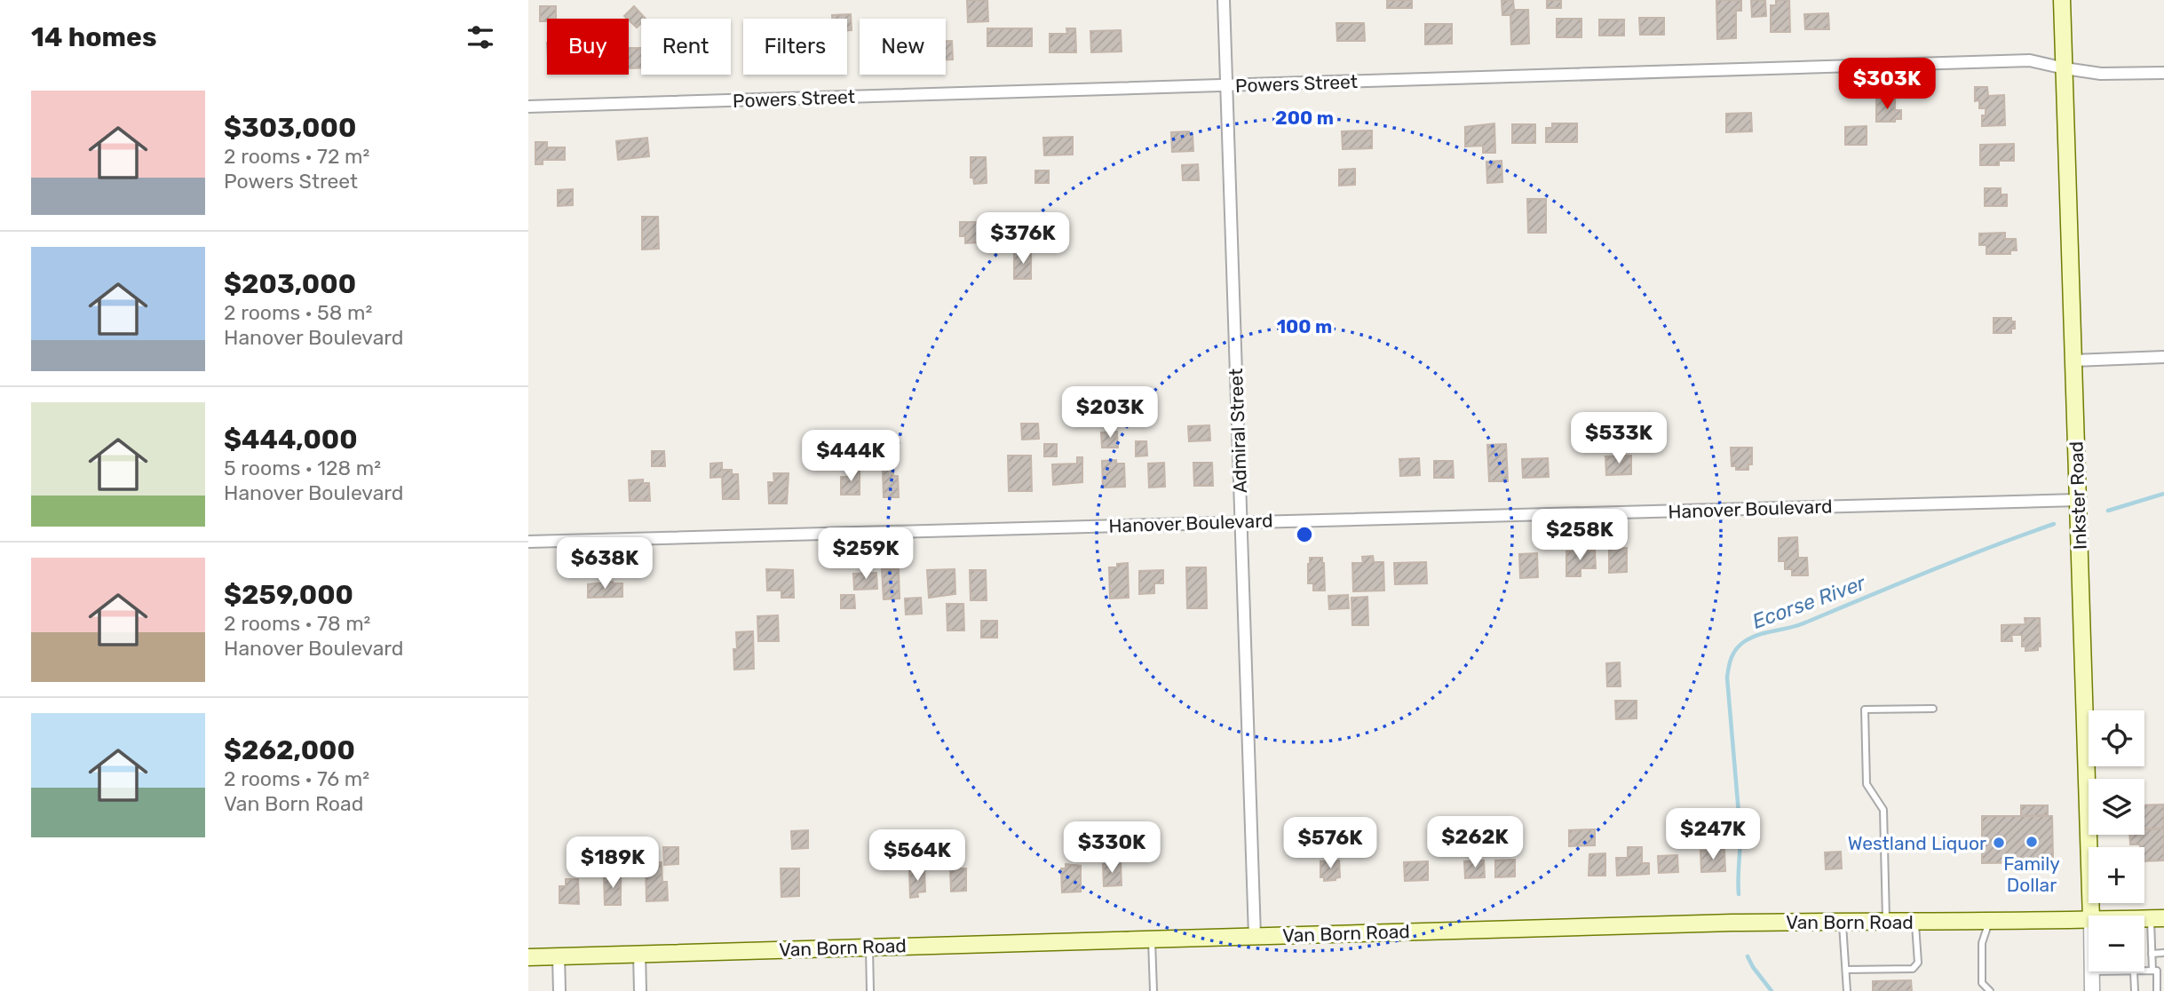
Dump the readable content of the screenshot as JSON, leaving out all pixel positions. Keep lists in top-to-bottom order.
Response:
{
  "streets": {
    "main road": ["Inkster Road", "Van Born Road"],
    "street": ["Powers Street", "Admiral Street", "Hanover Boulevard"]
  },
  "crossings": [
    ["Powers Street", "Admiral Street"],
    ["Powers Street", "Inkster Road"],
    ["Admiral Street", "Hanover Boulevard"],
    ["Admiral Street", "Van Born Road"],
    ["Inkster Road", "Hanover Boulevard"]
  ],
  "water": ["Ecorse River"],
  "places": ["Family Dollar", "Westland Liquor"],
  "page": {
    "heading": "14 homes",
    "chip": [
      "Buy",
      "Rent",
      "Filters",
      "New"
    ],
    "price": [
      "$303K",
      "$376K",
      "$203K",
      "$533K",
      "$444K",
      "$258K",
      "$259K",
      "$638K",
      "$247K",
      "$262K",
      "$576K",
      "$330K",
      "$564K",
      "$189K"
    ],
    "list": [
      {
        "name": "$303,000",
        "note": "2 rooms · 72 m² · Powers Street"
      },
      {
        "name": "$203,000",
        "note": "2 rooms · 58 m² · Hanover Boulevard"
      },
      {
        "name": "$444,000",
        "note": "5 rooms · 128 m² · Hanover Boulevard"
      },
      {
        "name": "$259,000",
        "note": "2 rooms · 78 m² · Hanover Boulevard"
      },
      {
        "name": "$262,000",
        "note": "2 rooms · 76 m² · Van Born Road"
      }
    ],
    "map_buttons": ["+", "−"]
  },
  "rings": ["200 m", "100 m"]
}
